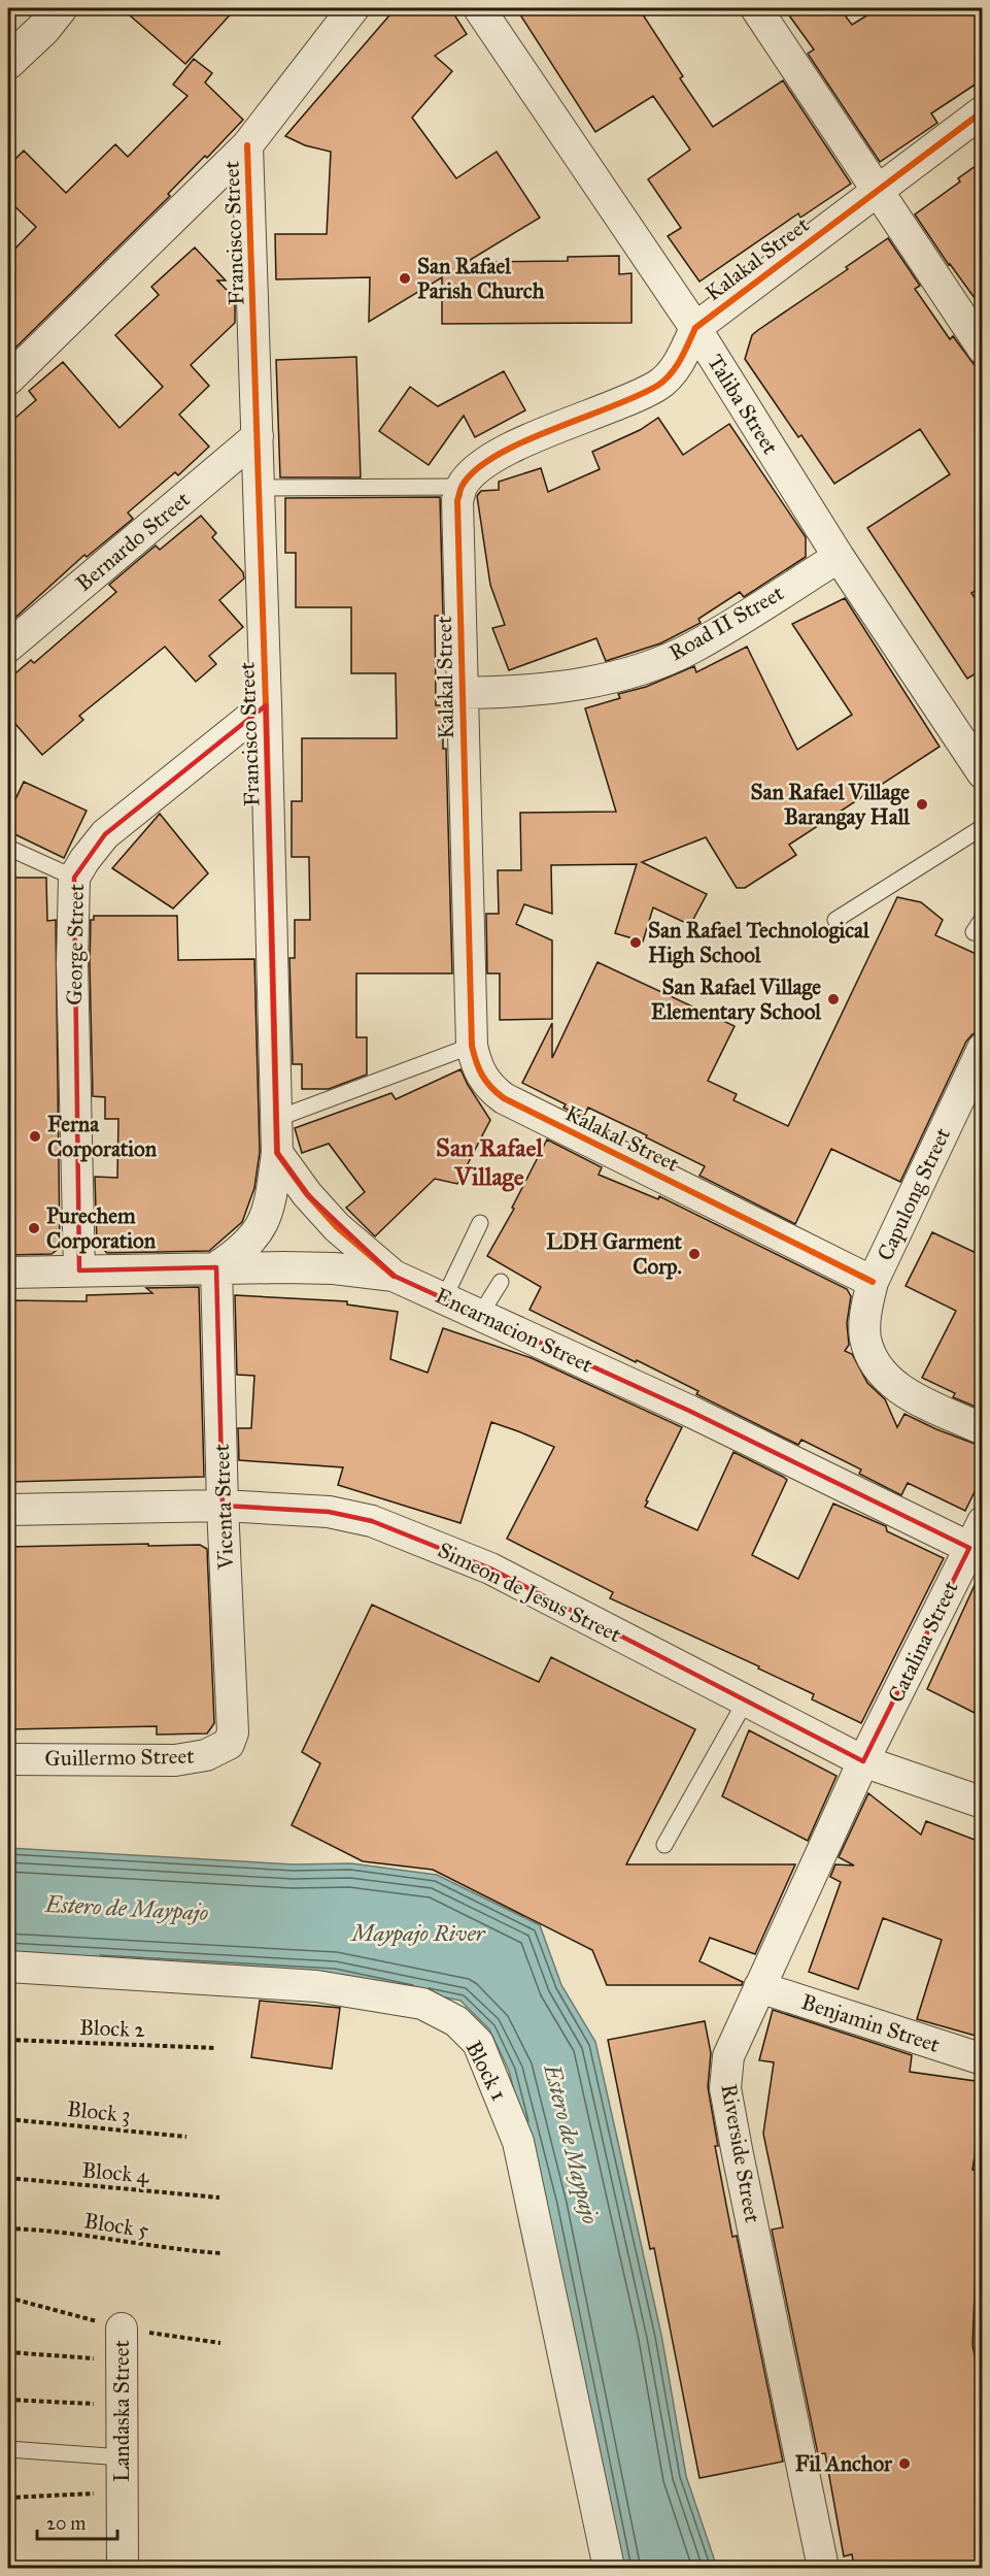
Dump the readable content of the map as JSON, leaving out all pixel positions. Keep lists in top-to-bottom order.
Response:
{
  "streets": {
    "street": [
      "Francisco Street",
      "Kalakal Street",
      "Taliba Street",
      "Bernardo Street",
      "Road II Street",
      "George Street",
      "Capulong Street",
      "Encarnacion Street",
      "Vicenta Street",
      "Simeon de Jesus Street",
      "Catalina Street",
      "Guillermo Street",
      "Benjamin Street",
      "Block 1",
      "Riverside Street",
      "Landaska Street"
    ],
    "path": [
      "Block 2",
      "Block 3",
      "Block 4",
      "Block 5"
    ]
  },
  "crossings": [
    ["Francisco Street", "Bernardo Street"],
    ["Francisco Street", "George Street"],
    ["Francisco Street", "Encarnacion Street"],
    ["Francisco Street", "Vicenta Street"],
    ["Kalakal Street", "Taliba Street"],
    ["Kalakal Street", "Road II Street"],
    ["Kalakal Street", "Capulong Street"],
    ["Taliba Street", "Road II Street"],
    ["George Street", "Encarnacion Street"],
    ["Encarnacion Street", "Vicenta Street"],
    ["Encarnacion Street", "Catalina Street"],
    ["Vicenta Street", "Simeon de Jesus Street"],
    ["Vicenta Street", "Guillermo Street"],
    ["Simeon de Jesus Street", "Catalina Street"],
    ["Simeon de Jesus Street", "Riverside Street"],
    ["Catalina Street", "Riverside Street"],
    ["Benjamin Street", "Riverside Street"]
  ],
  "districts": ["San Rafael Village"],
  "water": ["Estero de Maypajo", "Maypajo River"],
  "places": [
    "San Rafael Parish Church",
    "San Rafael Village Barangay Hall",
    "San Rafael Technological High School",
    "San Rafael Village Elementary School",
    "Ferna Corporation",
    "Purechem Corporation",
    "LDH Garment Corp.",
    "Fil Anchor"
  ],
  "scale_bar": "20 m"
}
